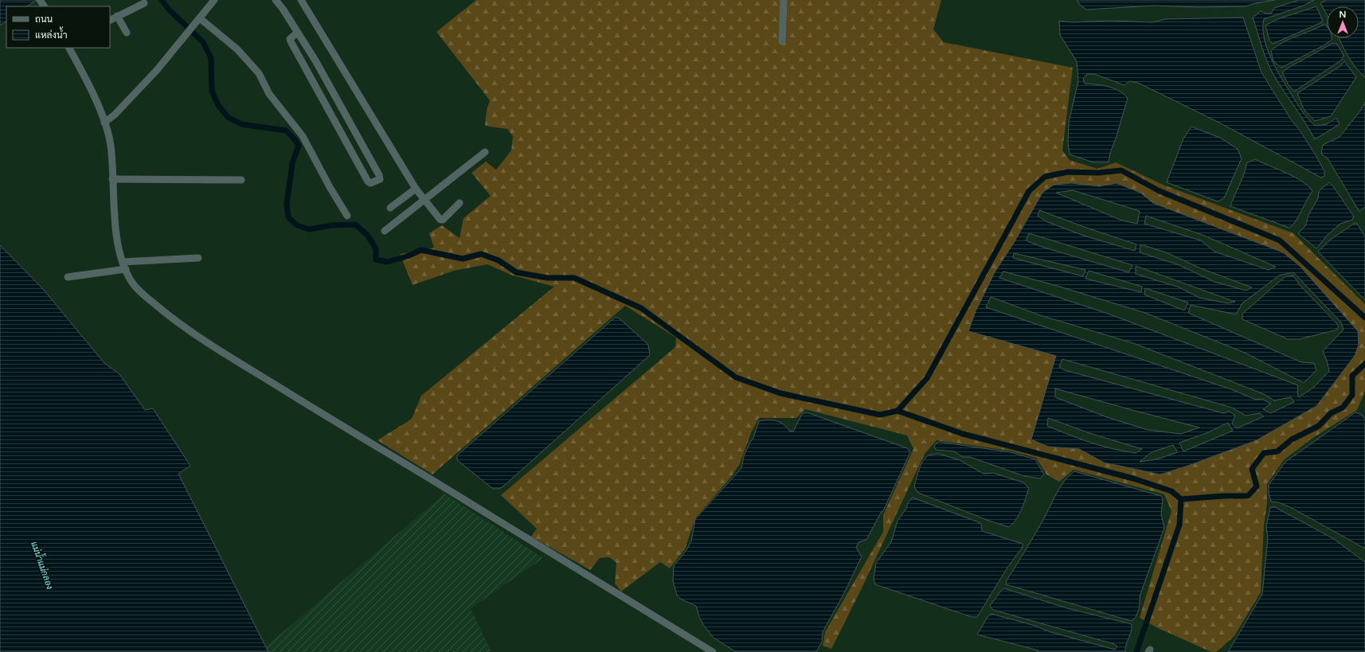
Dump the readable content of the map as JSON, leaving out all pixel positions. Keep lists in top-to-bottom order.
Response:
{
  "water": ["แม่น้ำแม่กลอง"],
  "legend": ["ถนน", "แหล่งน้ำ"],
  "north": "top"
}
